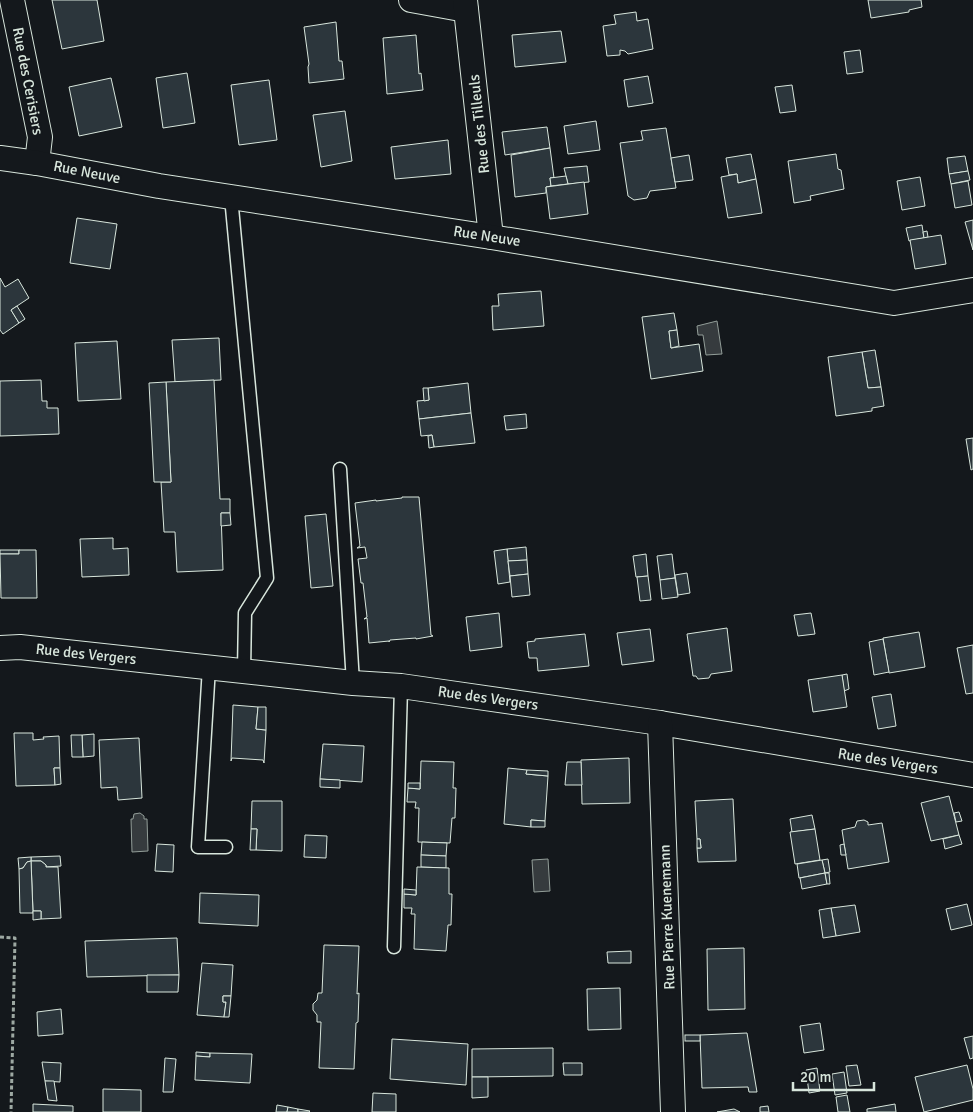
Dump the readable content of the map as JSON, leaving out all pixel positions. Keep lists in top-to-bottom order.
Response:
{
  "streets": {
    "street": [
      "Rue des Cerisiers",
      "Rue des Tilleuls",
      "Rue Neuve",
      "Rue des Vergers",
      "Rue Pierre Kuenemann"
    ]
  },
  "crossings": [
    ["Rue des Cerisiers", "Rue Neuve"],
    ["Rue des Tilleuls", "Rue Neuve"],
    ["Rue des Vergers", "Rue Pierre Kuenemann"]
  ],
  "scale_bar": "20 m"
}
